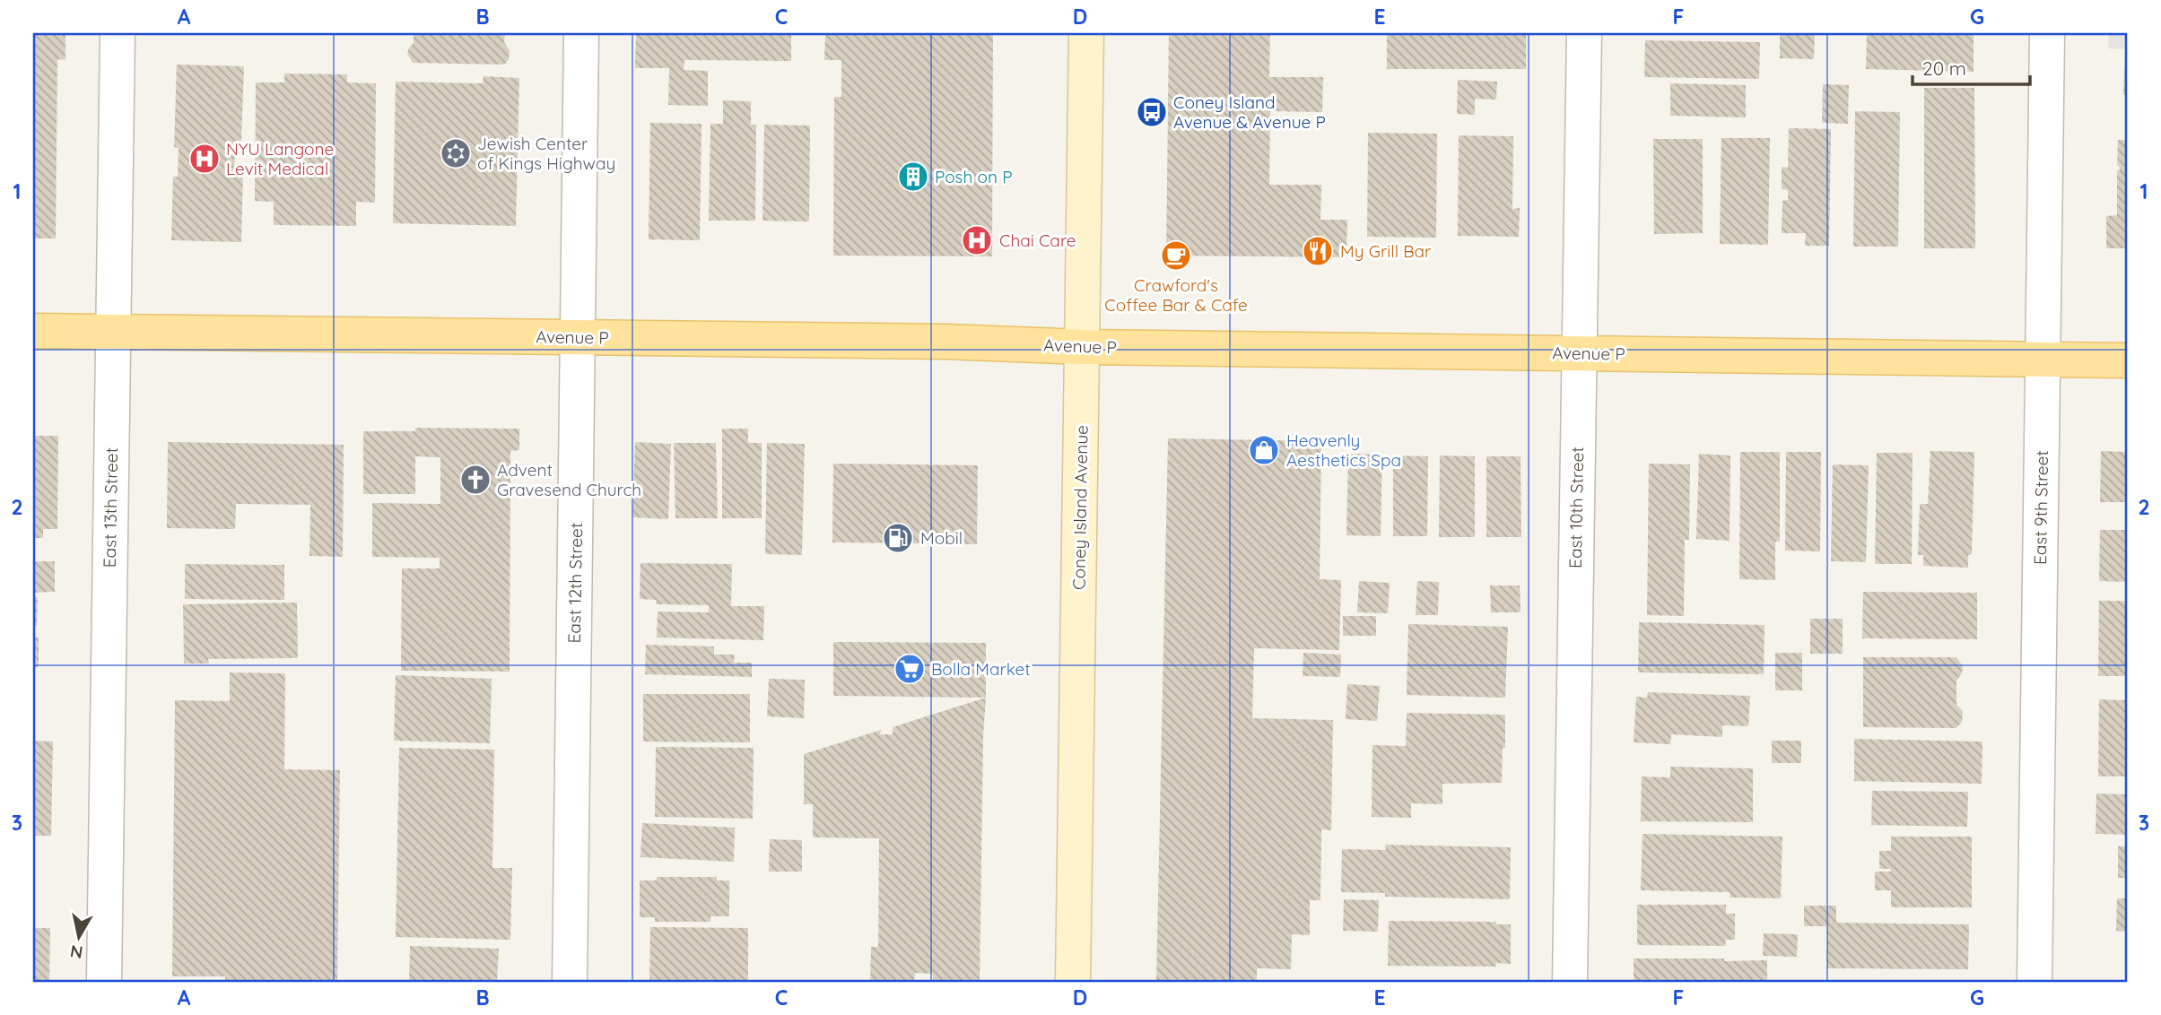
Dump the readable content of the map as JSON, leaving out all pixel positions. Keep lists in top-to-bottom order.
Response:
{
  "streets": {
    "main road": ["Avenue P", "Coney Island Avenue"],
    "street": [
      "East 13th Street",
      "East 10th Street",
      "East 9th Street",
      "East 12th Street"
    ]
  },
  "crossings": [
    ["Avenue P", "East 13th Street"],
    ["Avenue P", "Coney Island Avenue"],
    ["Avenue P", "East 10th Street"],
    ["Avenue P", "East 9th Street"],
    ["Avenue P", "East 12th Street"]
  ],
  "places": {
    "bus stop": ["Coney Island Avenue & Avenue P"],
    "synagogue": ["Jewish Center of Kings Highway"],
    "hospital": ["NYU Langone Levit Medical", "Chai Care"],
    "building": ["Posh on P"],
    "restaurant": ["My Grill Bar"],
    "cafe": ["Crawford's Coffee Bar & Cafe"],
    "shop": ["Heavenly Aesthetics Spa"],
    "church": ["Advent Gravesend Church"],
    "fuel station": ["Mobil"],
    "supermarket": ["Bolla Market"]
  },
  "scale_bar": "20 m",
  "north": "bottom",
  "grid": {
    "columns": [
      "A",
      "B",
      "C",
      "D",
      "E",
      "F",
      "G"
    ],
    "rows": ["1", "2", "3"]
  }
}
